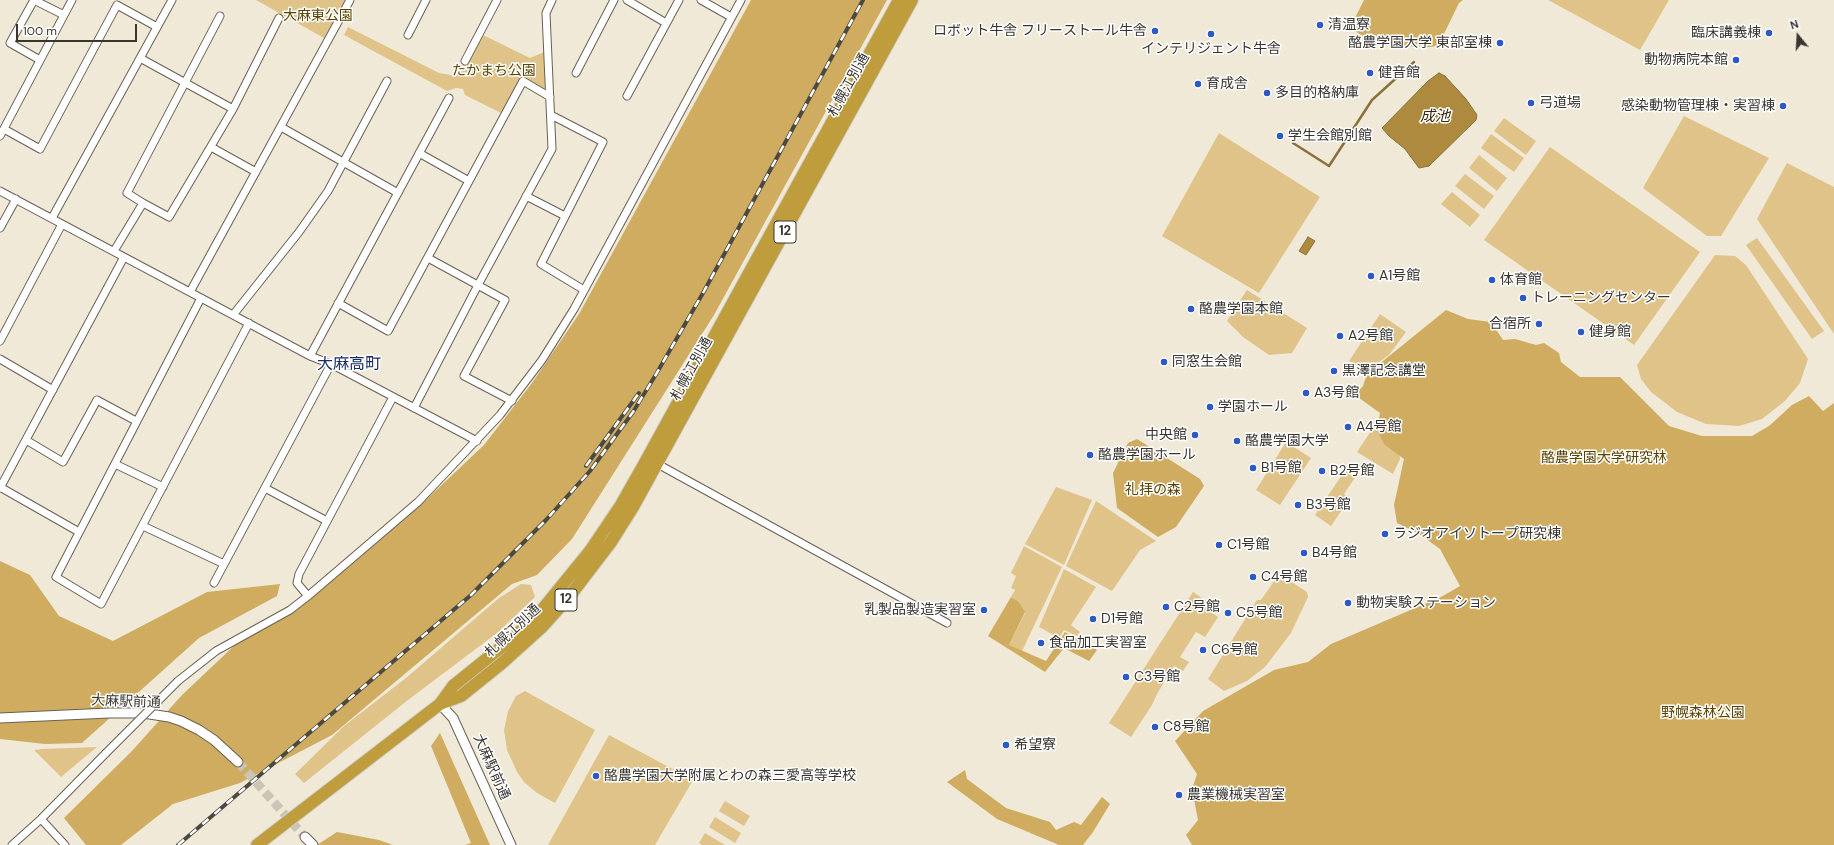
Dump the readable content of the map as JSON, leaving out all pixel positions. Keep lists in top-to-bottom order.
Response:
{
  "streets": {
    "highway": ["札幌江別通", "12"],
    "street": ["大麻駅前通"]
  },
  "crossings": [
    ["札幌江別通", "大麻駅前通"]
  ],
  "districts": ["大麻高町"],
  "water": ["成池"],
  "parks": [
    "大麻東公園",
    "たかまち公園",
    "酪農学園大学研究林",
    "礼拝の森",
    "野幌森林公園"
  ],
  "places": [
    "清温寮",
    "ロボット牛舎 フリーストール牛舎",
    "臨床講義棟",
    "インテリジェント牛舎",
    "酪農学園大学 東部室棟",
    "動物病院本館",
    "健音館",
    "育成舎",
    "多目的格納庫",
    "弓道場",
    "感染動物管理棟・実習棟",
    "学生会館別館",
    "A1号館",
    "体育館",
    "トレーニングセンター",
    "酪農学園本館",
    "合宿所",
    "健身館",
    "A2号館",
    "同窓生会館",
    "黒澤記念講堂",
    "A3号館",
    "学園ホール",
    "A4号館",
    "中央館",
    "酪農学園大学",
    "酪農学園ホール",
    "B1号館",
    "B2号館",
    "B3号館",
    "ラジオアイソトープ研究棟",
    "C1号館",
    "B4号館",
    "C4号館",
    "動物実験ステーション",
    "C2号館",
    "乳製品製造実習室",
    "C5号館",
    "D1号館",
    "食品加工実習室",
    "C6号館",
    "C3号館",
    "C8号館",
    "希望寮",
    "酪農学園大学附属とわの森三愛高等学校",
    "農業機械実習室"
  ],
  "scale_bar": "100 m",
  "north": "top"
}
